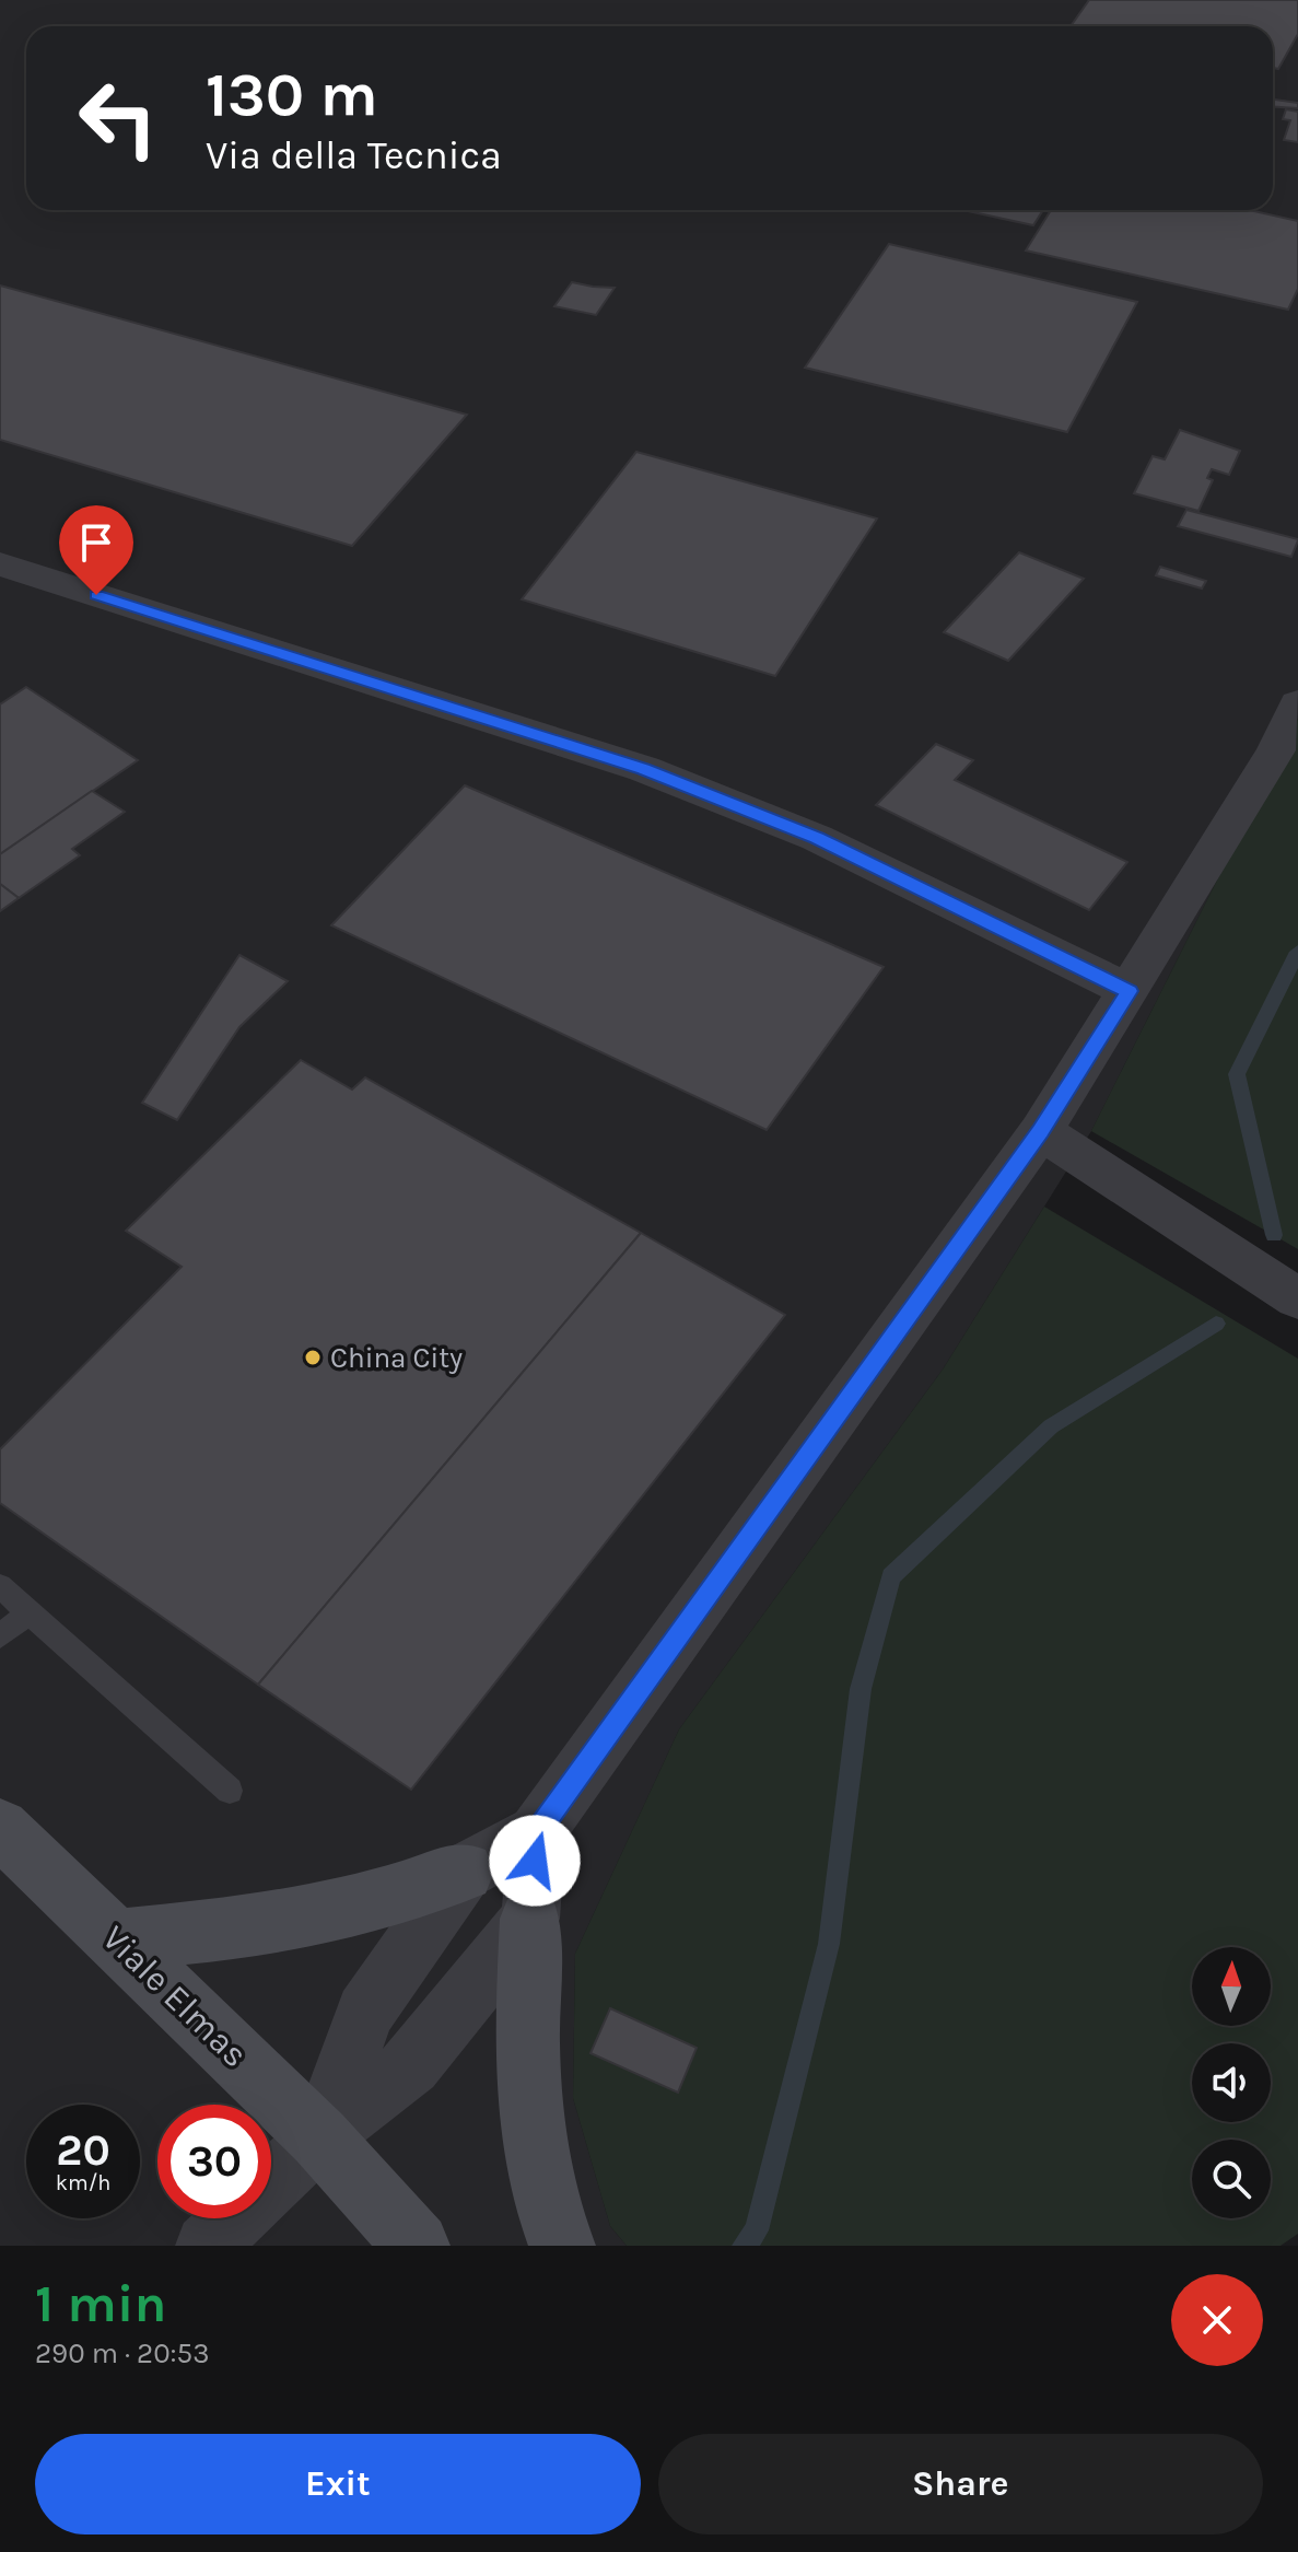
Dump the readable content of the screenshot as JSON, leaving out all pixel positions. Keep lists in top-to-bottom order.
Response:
{
  "streets": {
    "main road": ["Viale Elmas"]
  },
  "places": ["China City"],
  "north": "top",
  "page": {
    "turn": ["130 m", "Via della Tecnica"],
    "speed": "20 km/h",
    "limit": "30",
    "heading": ["1 min", "290 m · 20:53"],
    "buttons": ["Exit", "Share"]
  }
}
